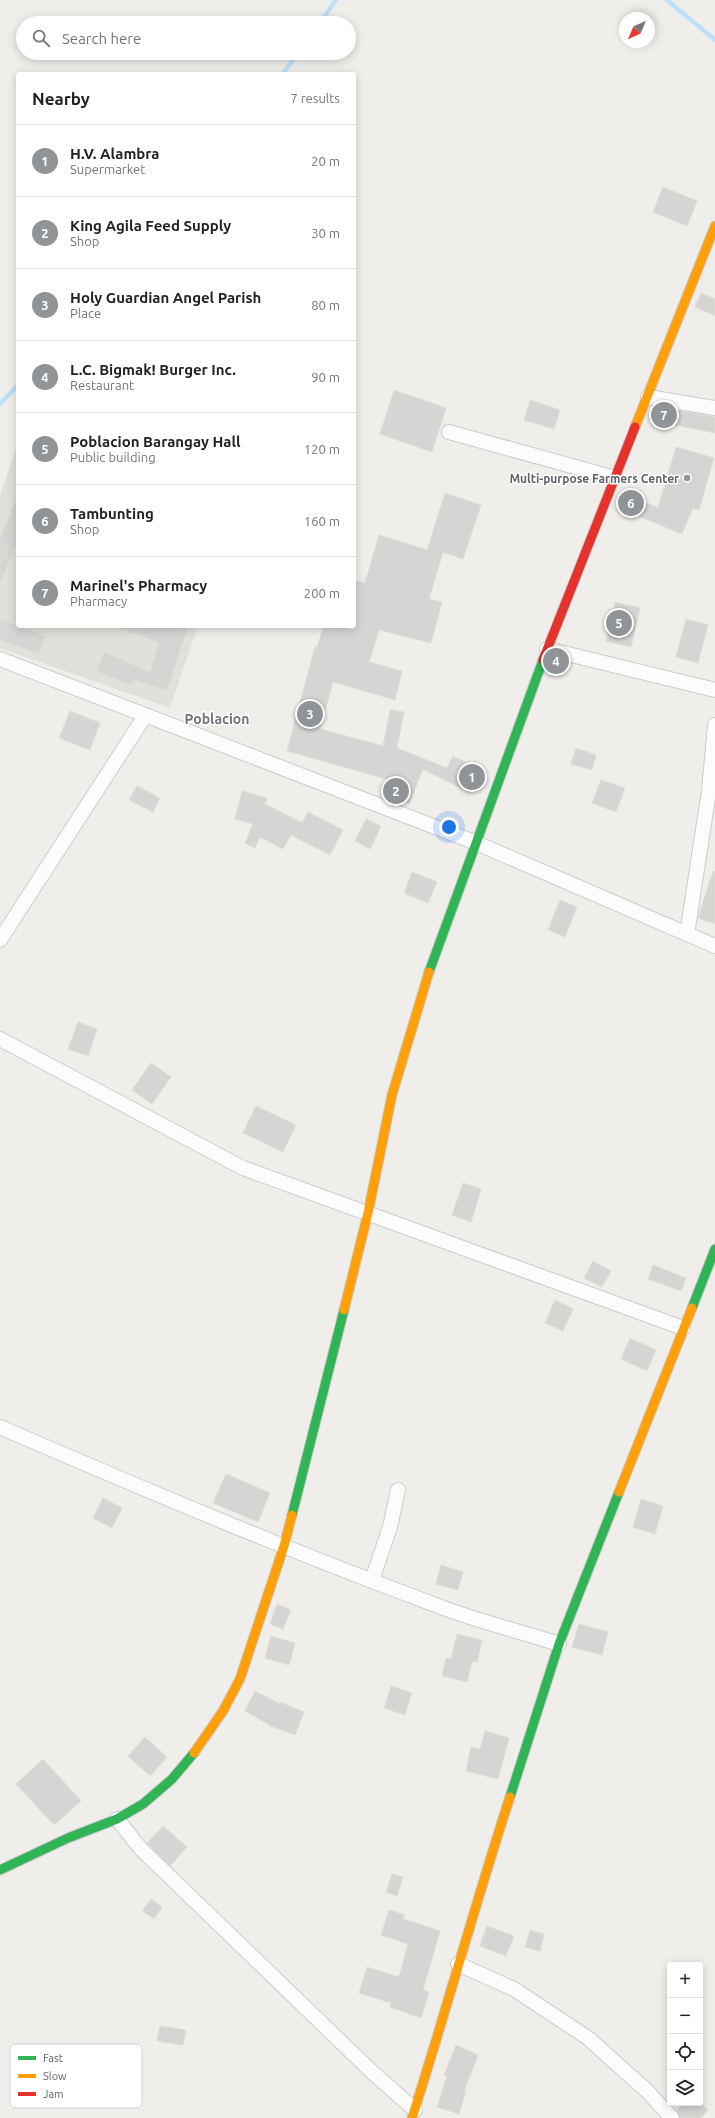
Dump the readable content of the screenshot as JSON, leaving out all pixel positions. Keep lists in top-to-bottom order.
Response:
{
  "districts": ["Poblacion"],
  "places": ["Multi-purpose Farmers Center"],
  "legend": ["Fast", "Slow", "Jam"],
  "north": "bottom left",
  "page": {
    "search": "Search here",
    "heading": ["Nearby", "7 results"],
    "list": [
      {
        "mark": "1",
        "name": "H.V. Alambra",
        "note": "Supermarket",
        "value": "20 m"
      },
      {
        "mark": "2",
        "name": "King Agila Feed Supply",
        "note": "Shop",
        "value": "30 m"
      },
      {
        "mark": "3",
        "name": "Holy Guardian Angel Parish",
        "note": "Place",
        "value": "80 m"
      },
      {
        "mark": "4",
        "name": "L.C. Bigmak! Burger Inc.",
        "note": "Restaurant",
        "value": "90 m"
      },
      {
        "mark": "5",
        "name": "Poblacion Barangay Hall",
        "note": "Public building",
        "value": "120 m"
      },
      {
        "mark": "6",
        "name": "Tambunting",
        "note": "Shop",
        "value": "160 m"
      },
      {
        "mark": "7",
        "name": "Marinel's Pharmacy",
        "note": "Pharmacy",
        "value": "200 m"
      }
    ],
    "pins": [
      "7",
      "6",
      "5",
      "4",
      "3",
      "1",
      "2"
    ],
    "map_buttons": ["+", "−"]
  }
}
